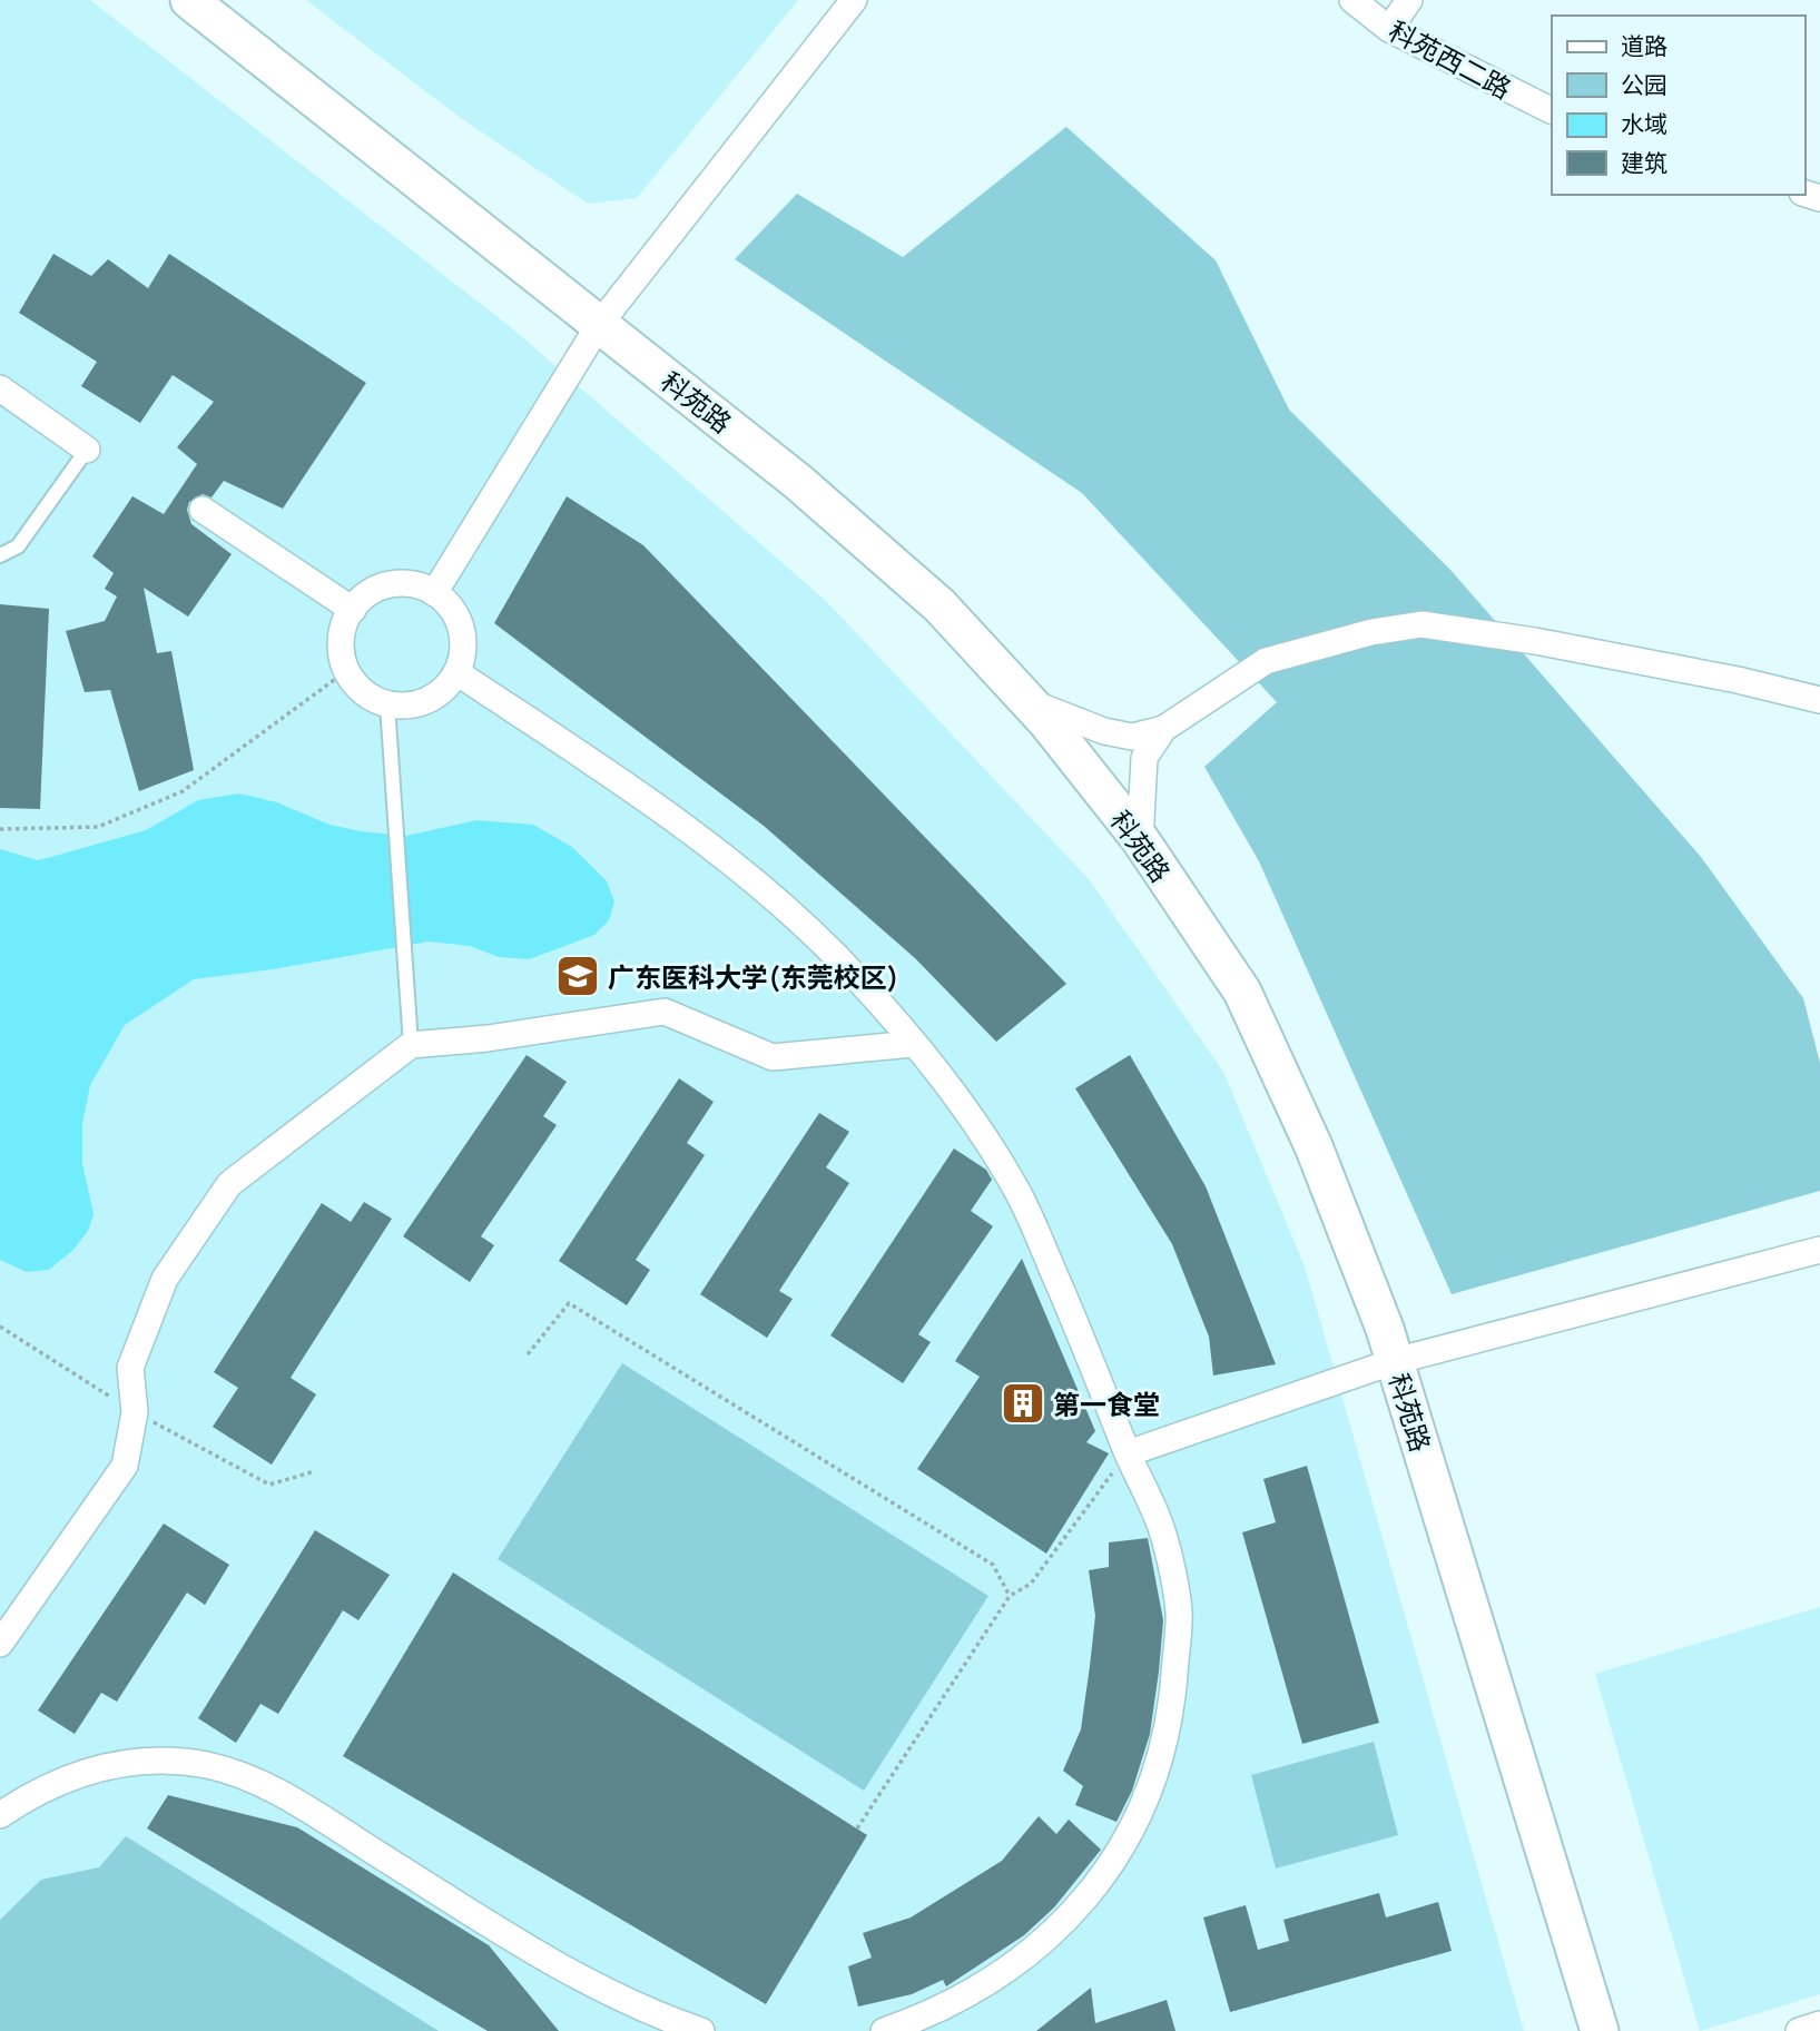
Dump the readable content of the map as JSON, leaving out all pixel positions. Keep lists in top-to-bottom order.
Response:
{
  "streets": {
    "street": ["科苑西二路", "科苑路"]
  },
  "places": {
    "school or university": ["广东医科大学(东莞校区)"],
    "building": ["第一食堂"]
  },
  "legend": [
    "道路",
    "公园",
    "水域",
    "建筑"
  ]
}
